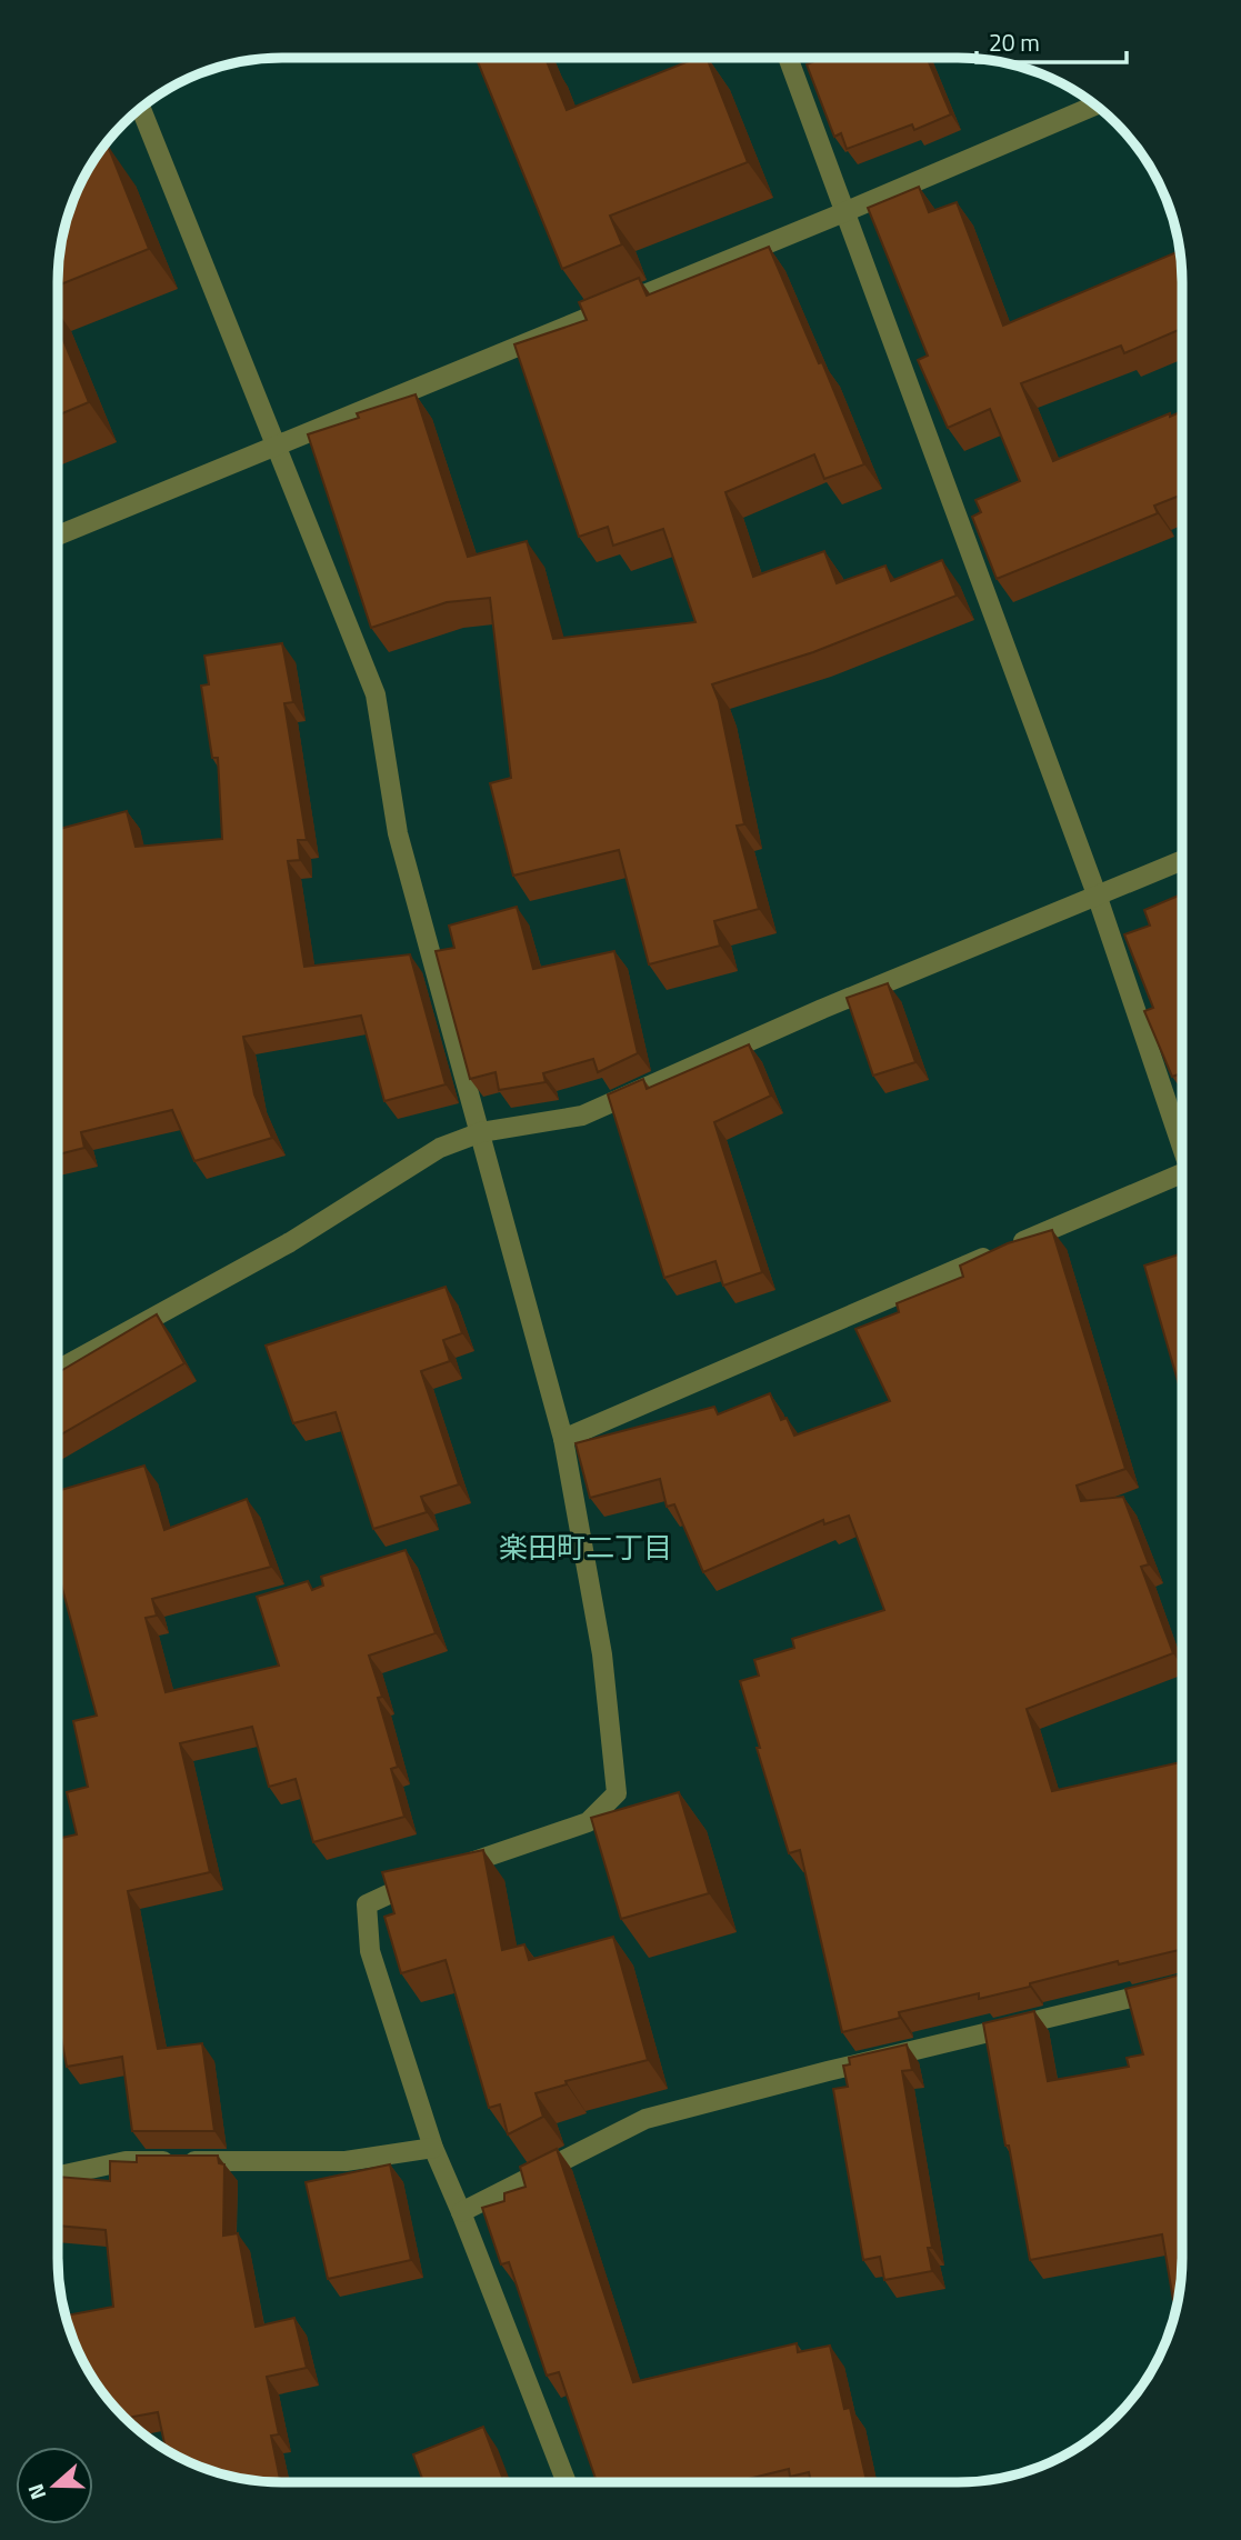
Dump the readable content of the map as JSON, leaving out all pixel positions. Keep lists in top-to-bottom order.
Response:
{
  "districts": ["楽田町二丁目"],
  "scale_bar": "20 m",
  "north": "left"
}
